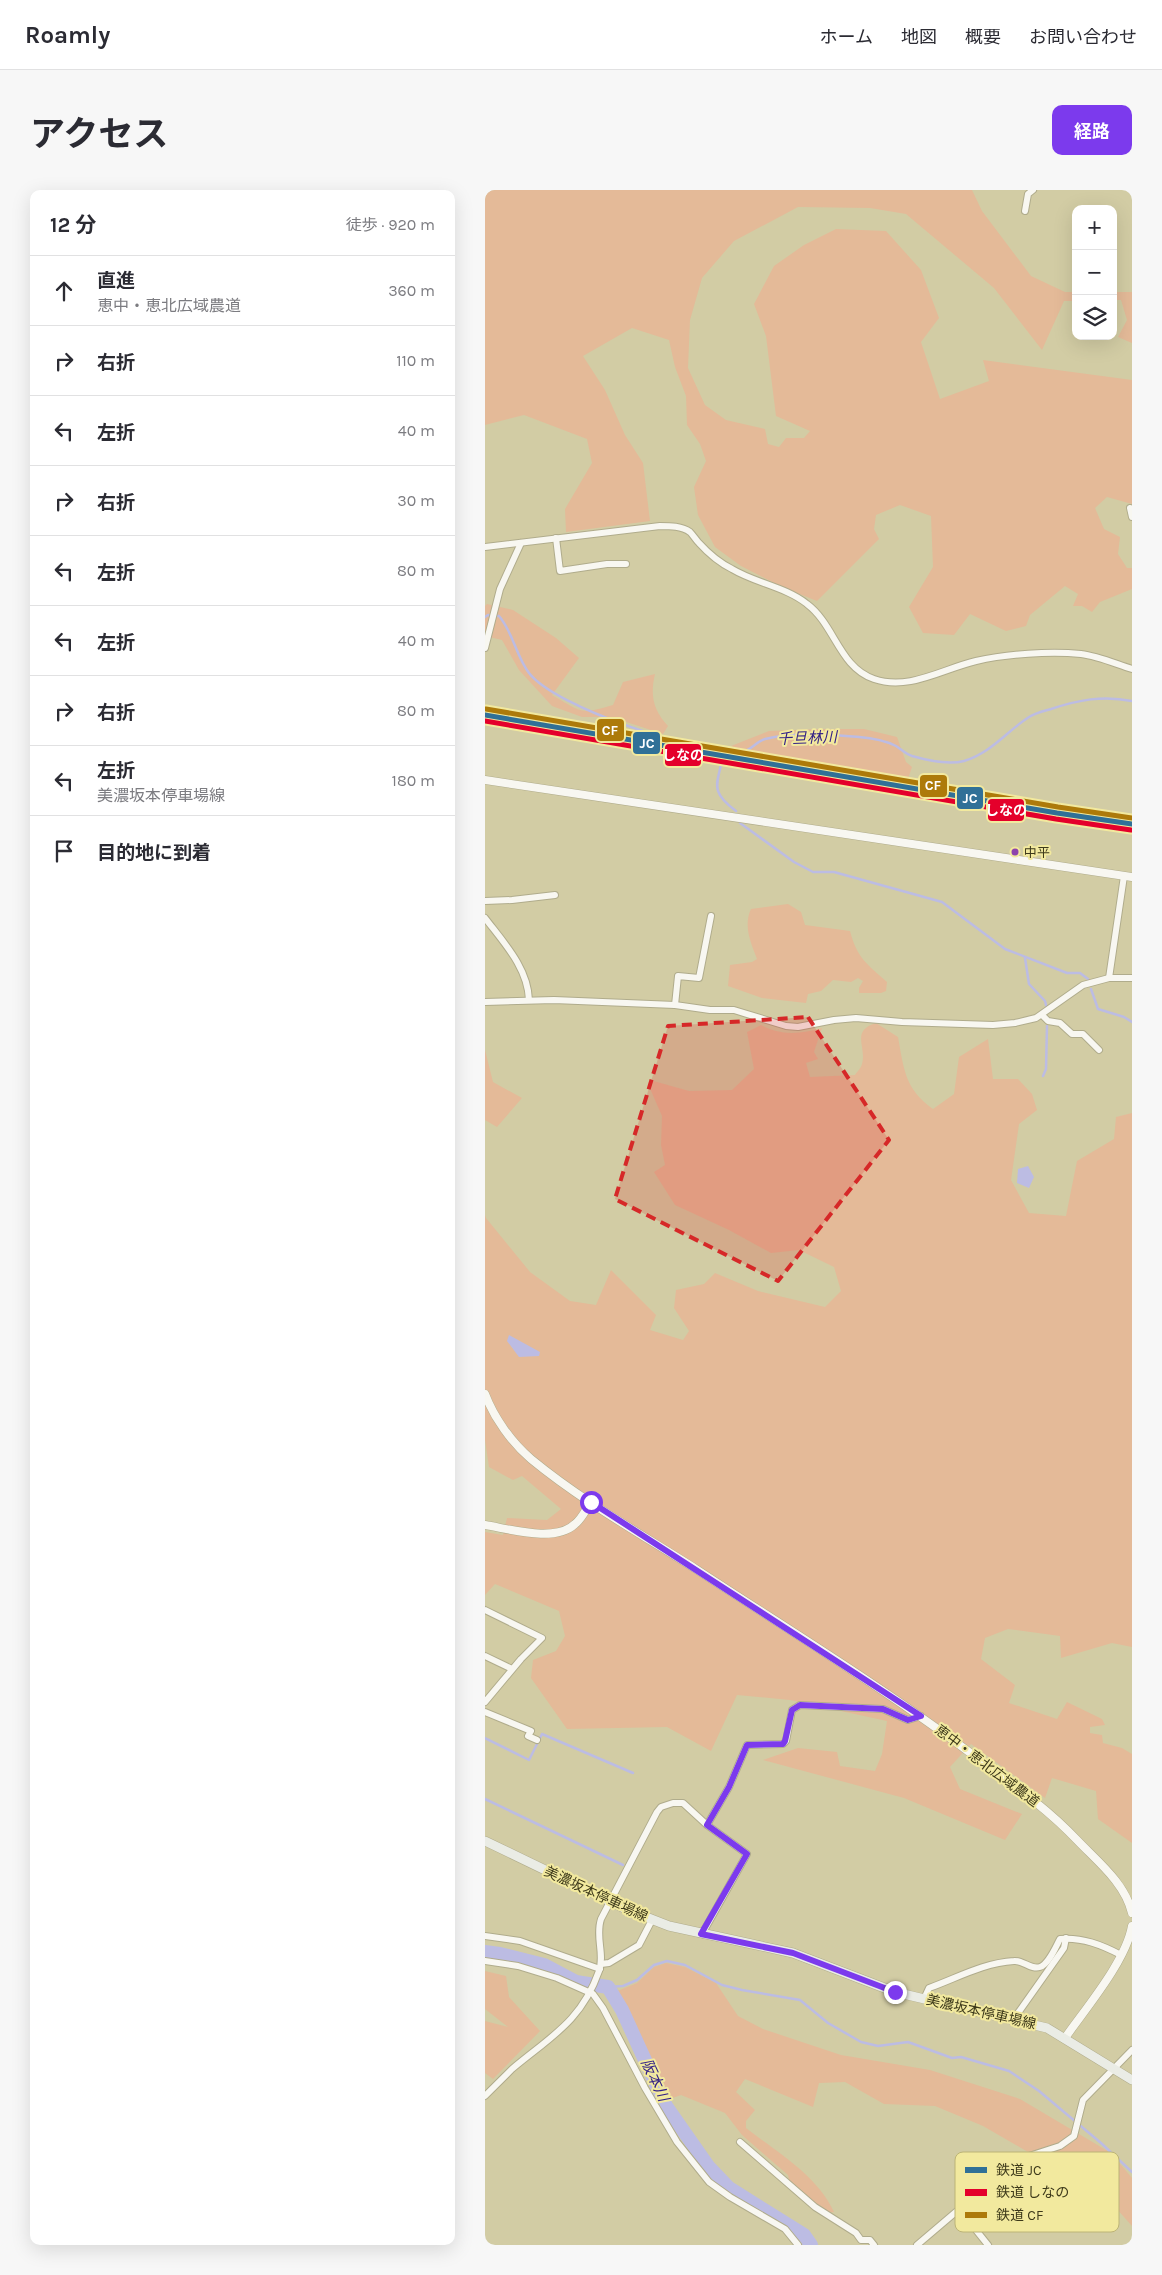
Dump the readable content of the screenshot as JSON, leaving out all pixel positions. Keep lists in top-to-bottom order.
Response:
{
  "streets": {
    "main road": ["美濃坂本停車場線"],
    "street": ["恵中・恵北広域農道"]
  },
  "water": ["千旦林川", "阪本川"],
  "places": ["中平"],
  "lines": ["rail line CF", "rail line JC", "rail line しなの"],
  "legend": ["鉄道 JC", "鉄道 しなの", "鉄道 CF"],
  "page": {
    "header": "Roamly",
    "nav": [
      "ホーム",
      "地図",
      "概要",
      "お問い合わせ"
    ],
    "title": "アクセス",
    "buttons": "経路",
    "heading": ["12 分", "徒歩 · 920 m"],
    "map_buttons": ["+", "−"],
    "list": [
      ["直進", "恵中・恵北広域農道", "360 m"],
      ["右折", "110 m"],
      ["左折", "40 m"],
      ["右折", "30 m"],
      ["左折", "80 m"],
      ["左折", "40 m"],
      ["右折", "80 m"],
      ["左折", "美濃坂本停車場線", "180 m"],
      "目的地に到着"
    ]
  }
}
